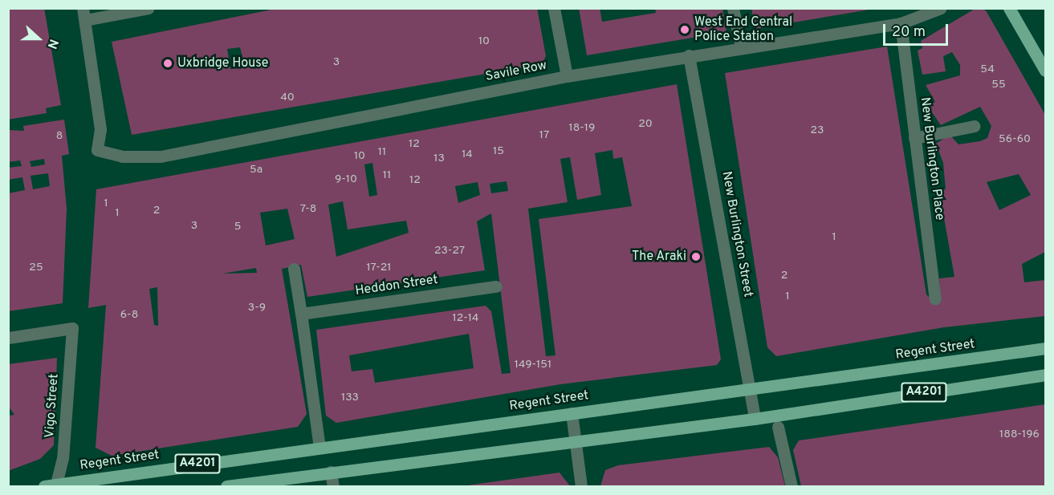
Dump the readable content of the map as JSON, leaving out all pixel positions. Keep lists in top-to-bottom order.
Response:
{
  "streets": {
    "main road": ["Regent Street", "A4201"],
    "street": [
      "Savile Row",
      "New Burlington Place",
      "New Burlington Street",
      "Heddon Street",
      "Vigo Street"
    ]
  },
  "crossings": [
    ["Savile Row", "New Burlington Place"],
    ["Savile Row", "New Burlington Street"],
    ["New Burlington Street", "Regent Street"],
    ["New Burlington Street", "A4201"],
    ["Regent Street", "Vigo Street"]
  ],
  "places": ["West End Central Police Station", "Uxbridge House", "The Araki"],
  "house_numbers": [
    "10",
    "3",
    "54",
    "55",
    "40",
    "20",
    "18-19",
    "23",
    "17",
    "8",
    "56-60",
    "12",
    "15",
    "11",
    "14",
    "10",
    "13",
    "5a",
    "11",
    "9-10",
    "12",
    "1",
    "7-8",
    "2",
    "1",
    "3",
    "5",
    "1",
    "23-27",
    "25",
    "17-21",
    "2",
    "1",
    "3-9",
    "6-8",
    "12-14",
    "149-151",
    "133",
    "188-196"
  ],
  "scale_bar": "20 m",
  "north": "right"
}
